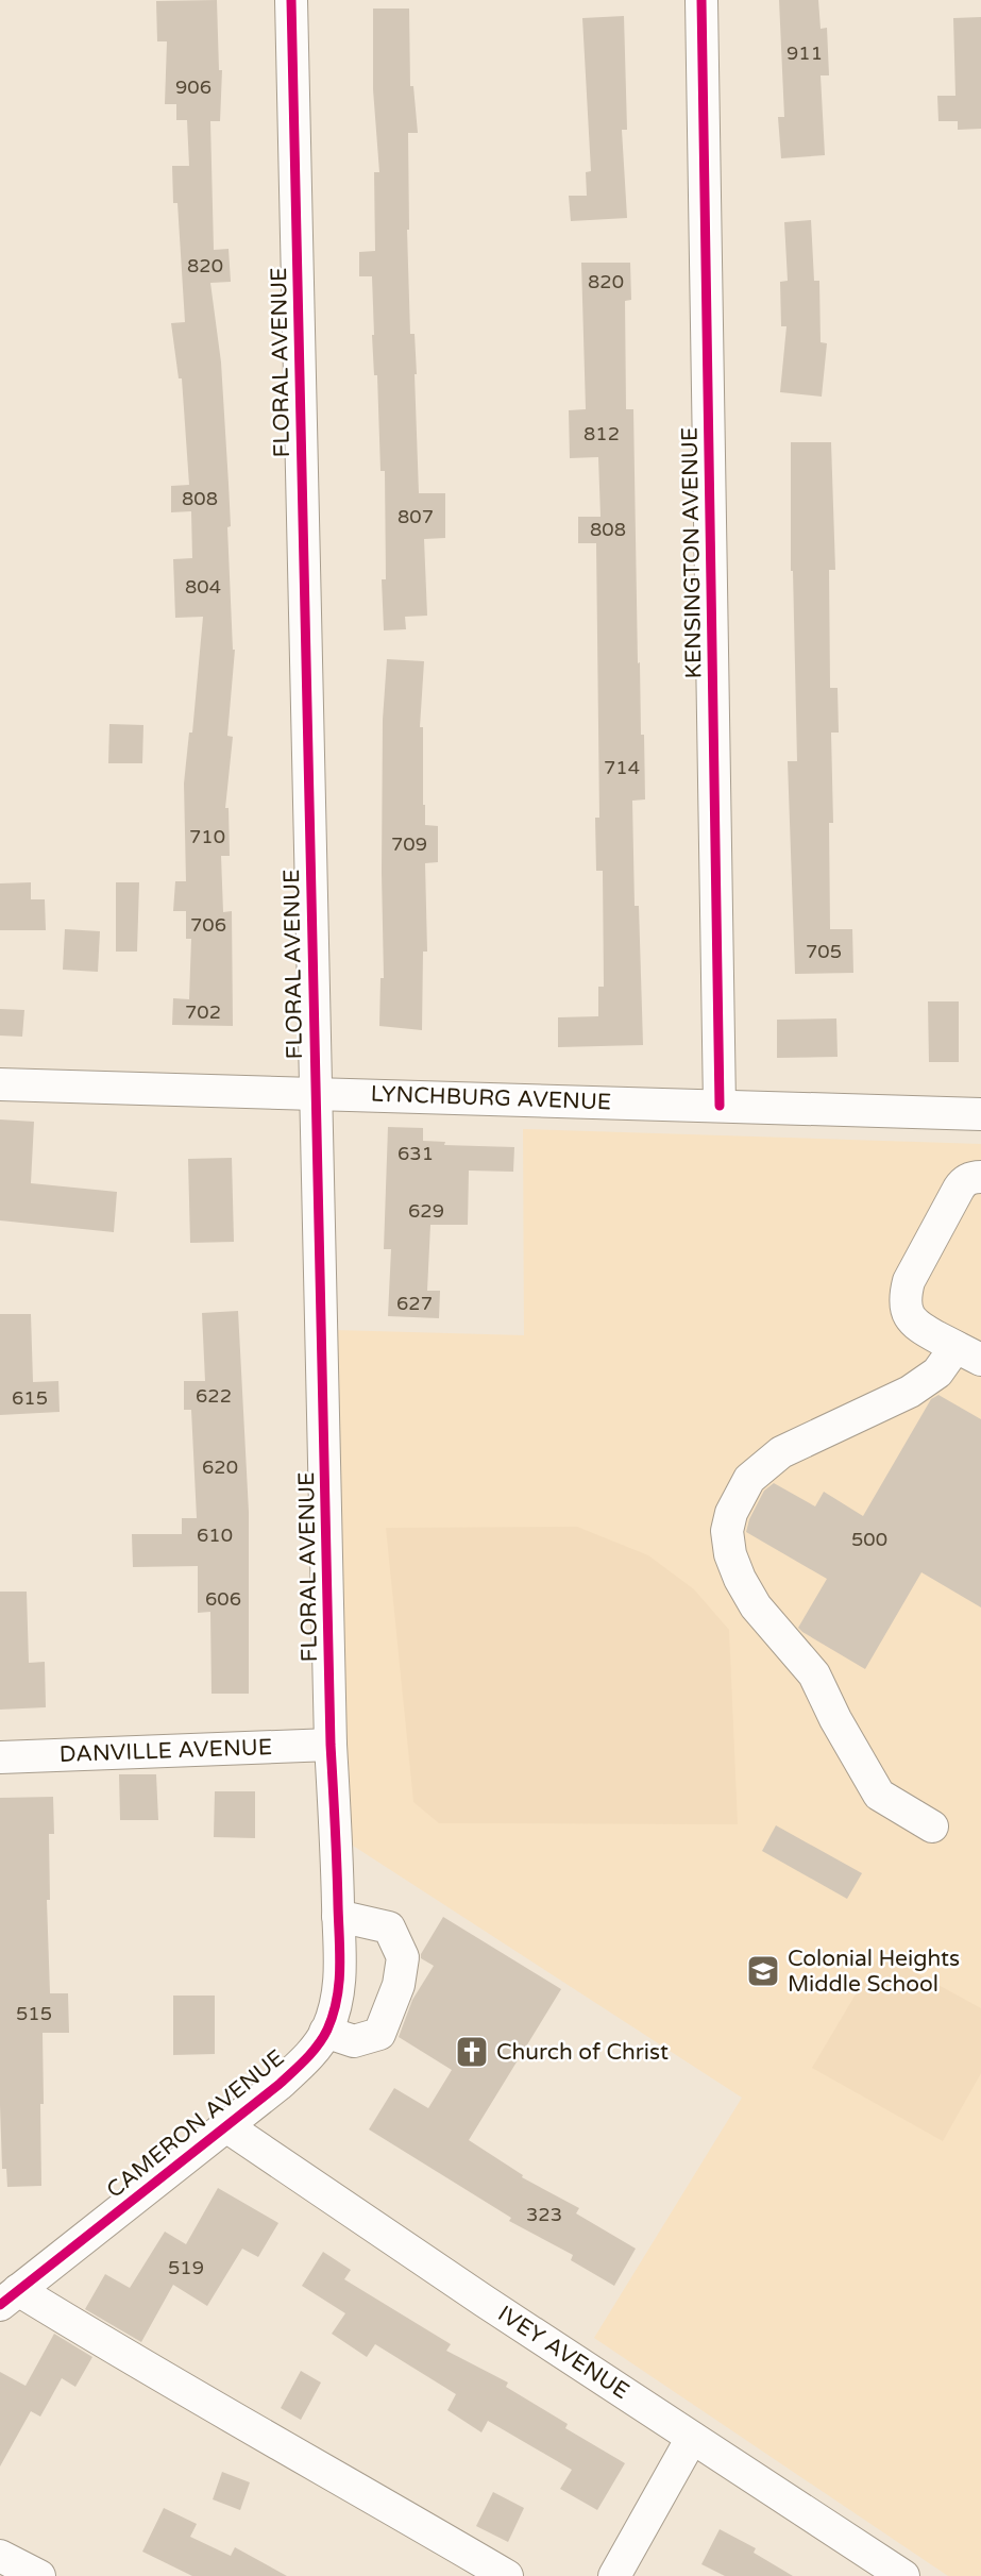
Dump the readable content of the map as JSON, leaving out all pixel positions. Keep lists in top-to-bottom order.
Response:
{
  "streets": {
    "street": [
      "FLORAL AVENUE",
      "KENSINGTON AVENUE",
      "LYNCHBURG AVENUE",
      "DANVILLE AVENUE",
      "CAMERON AVENUE",
      "IVEY AVENUE"
    ]
  },
  "crossings": [
    ["FLORAL AVENUE", "LYNCHBURG AVENUE"],
    ["FLORAL AVENUE", "DANVILLE AVENUE"],
    ["FLORAL AVENUE", "CAMERON AVENUE"],
    ["KENSINGTON AVENUE", "LYNCHBURG AVENUE"],
    ["CAMERON AVENUE", "IVEY AVENUE"]
  ],
  "places": {
    "school or university": ["Colonial Heights Middle School"],
    "church": ["Church of Christ"]
  },
  "house_numbers": [
    "911",
    "906",
    "820",
    "820",
    "812",
    "808",
    "807",
    "808",
    "804",
    "714",
    "710",
    "709",
    "706",
    "705",
    "702",
    "631",
    "629",
    "627",
    "622",
    "615",
    "620",
    "610",
    "500",
    "606",
    "515",
    "323",
    "519"
  ]
}
